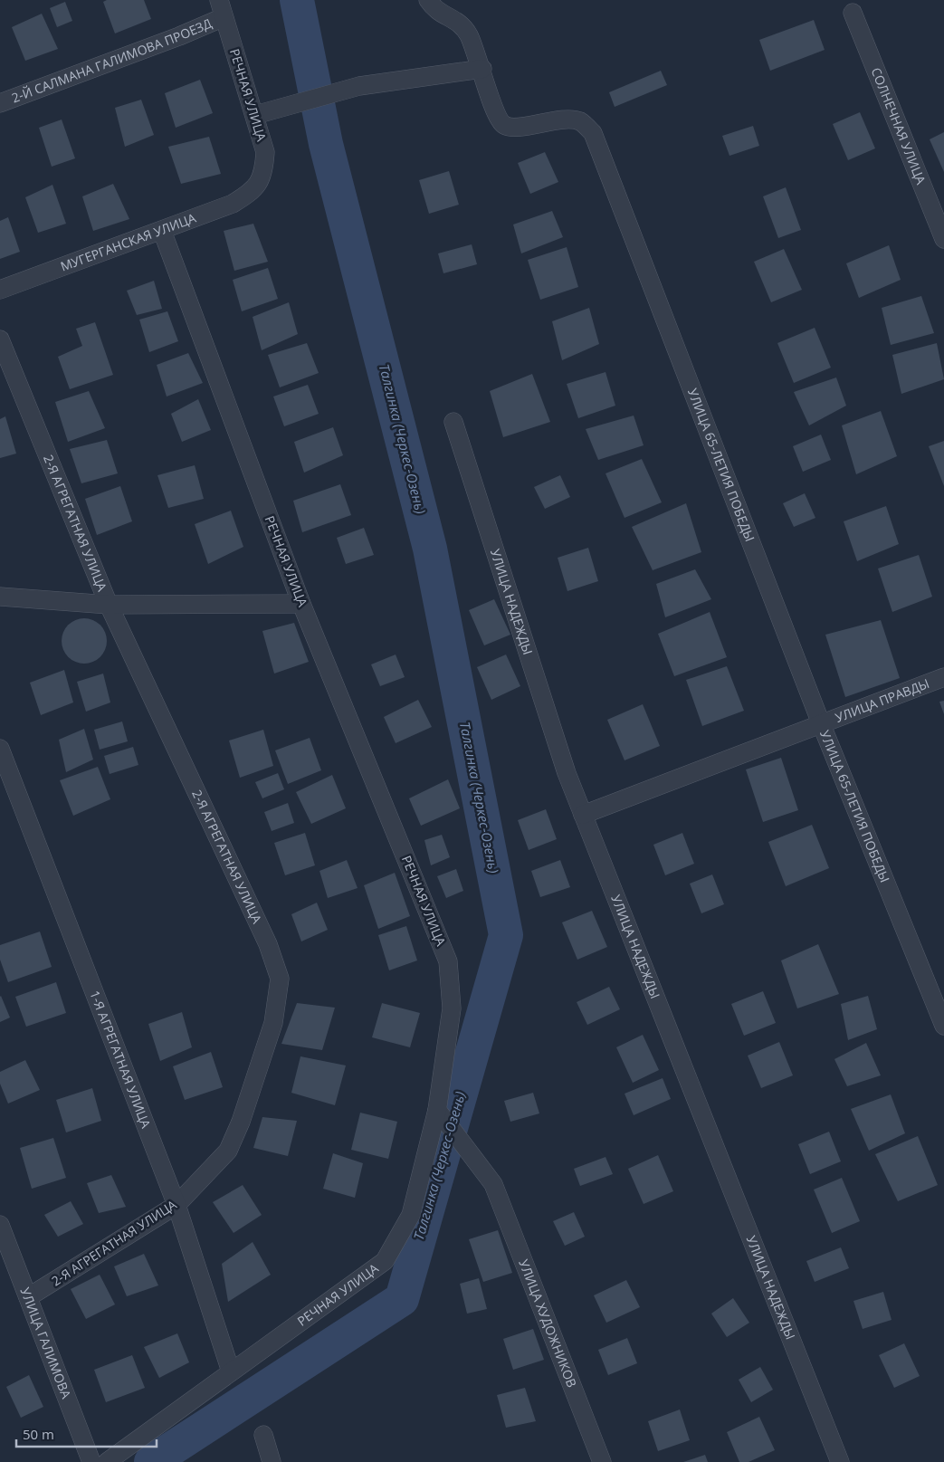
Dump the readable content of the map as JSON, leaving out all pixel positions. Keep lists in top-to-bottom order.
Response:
{
  "streets": {
    "street": [
      "2-Й САЛМАНА ГАЛИМОВА ПРОЕЗД",
      "РЕЧНАЯ УЛИЦА",
      "СОЛНЕЧНАЯ УЛИЦА",
      "МУГЕРГАНСКАЯ УЛИЦА",
      "УЛИЦА 65-ЛЕТИЯ ПОБЕДЫ",
      "2-Я АГРЕГАТНАЯ УЛИЦА",
      "УЛИЦА НАДЕЖДЫ",
      "УЛИЦА ПРАВДЫ",
      "1-Я АГРЕГАТНАЯ УЛИЦА",
      "УЛИЦА ХУДОЖНИКОВ",
      "УЛИЦА ГАЛИМОВА"
    ]
  },
  "crossings": [
    ["2-Й САЛМАНА ГАЛИМОВА ПРОЕЗД", "РЕЧНАЯ УЛИЦА"],
    ["РЕЧНАЯ УЛИЦА", "МУГЕРГАНСКАЯ УЛИЦА"],
    ["РЕЧНАЯ УЛИЦА", "1-Я АГРЕГАТНАЯ УЛИЦА"],
    ["РЕЧНАЯ УЛИЦА", "УЛИЦА ХУДОЖНИКОВ"],
    ["УЛИЦА 65-ЛЕТИЯ ПОБЕДЫ", "УЛИЦА ПРАВДЫ"],
    ["2-Я АГРЕГАТНАЯ УЛИЦА", "1-Я АГРЕГАТНАЯ УЛИЦА"],
    ["2-Я АГРЕГАТНАЯ УЛИЦА", "УЛИЦА ГАЛИМОВА"],
    ["УЛИЦА НАДЕЖДЫ", "УЛИЦА ПРАВДЫ"]
  ],
  "water": ["Талгинка (Черкес-Озень)"],
  "scale_bar": "50 m"
}
